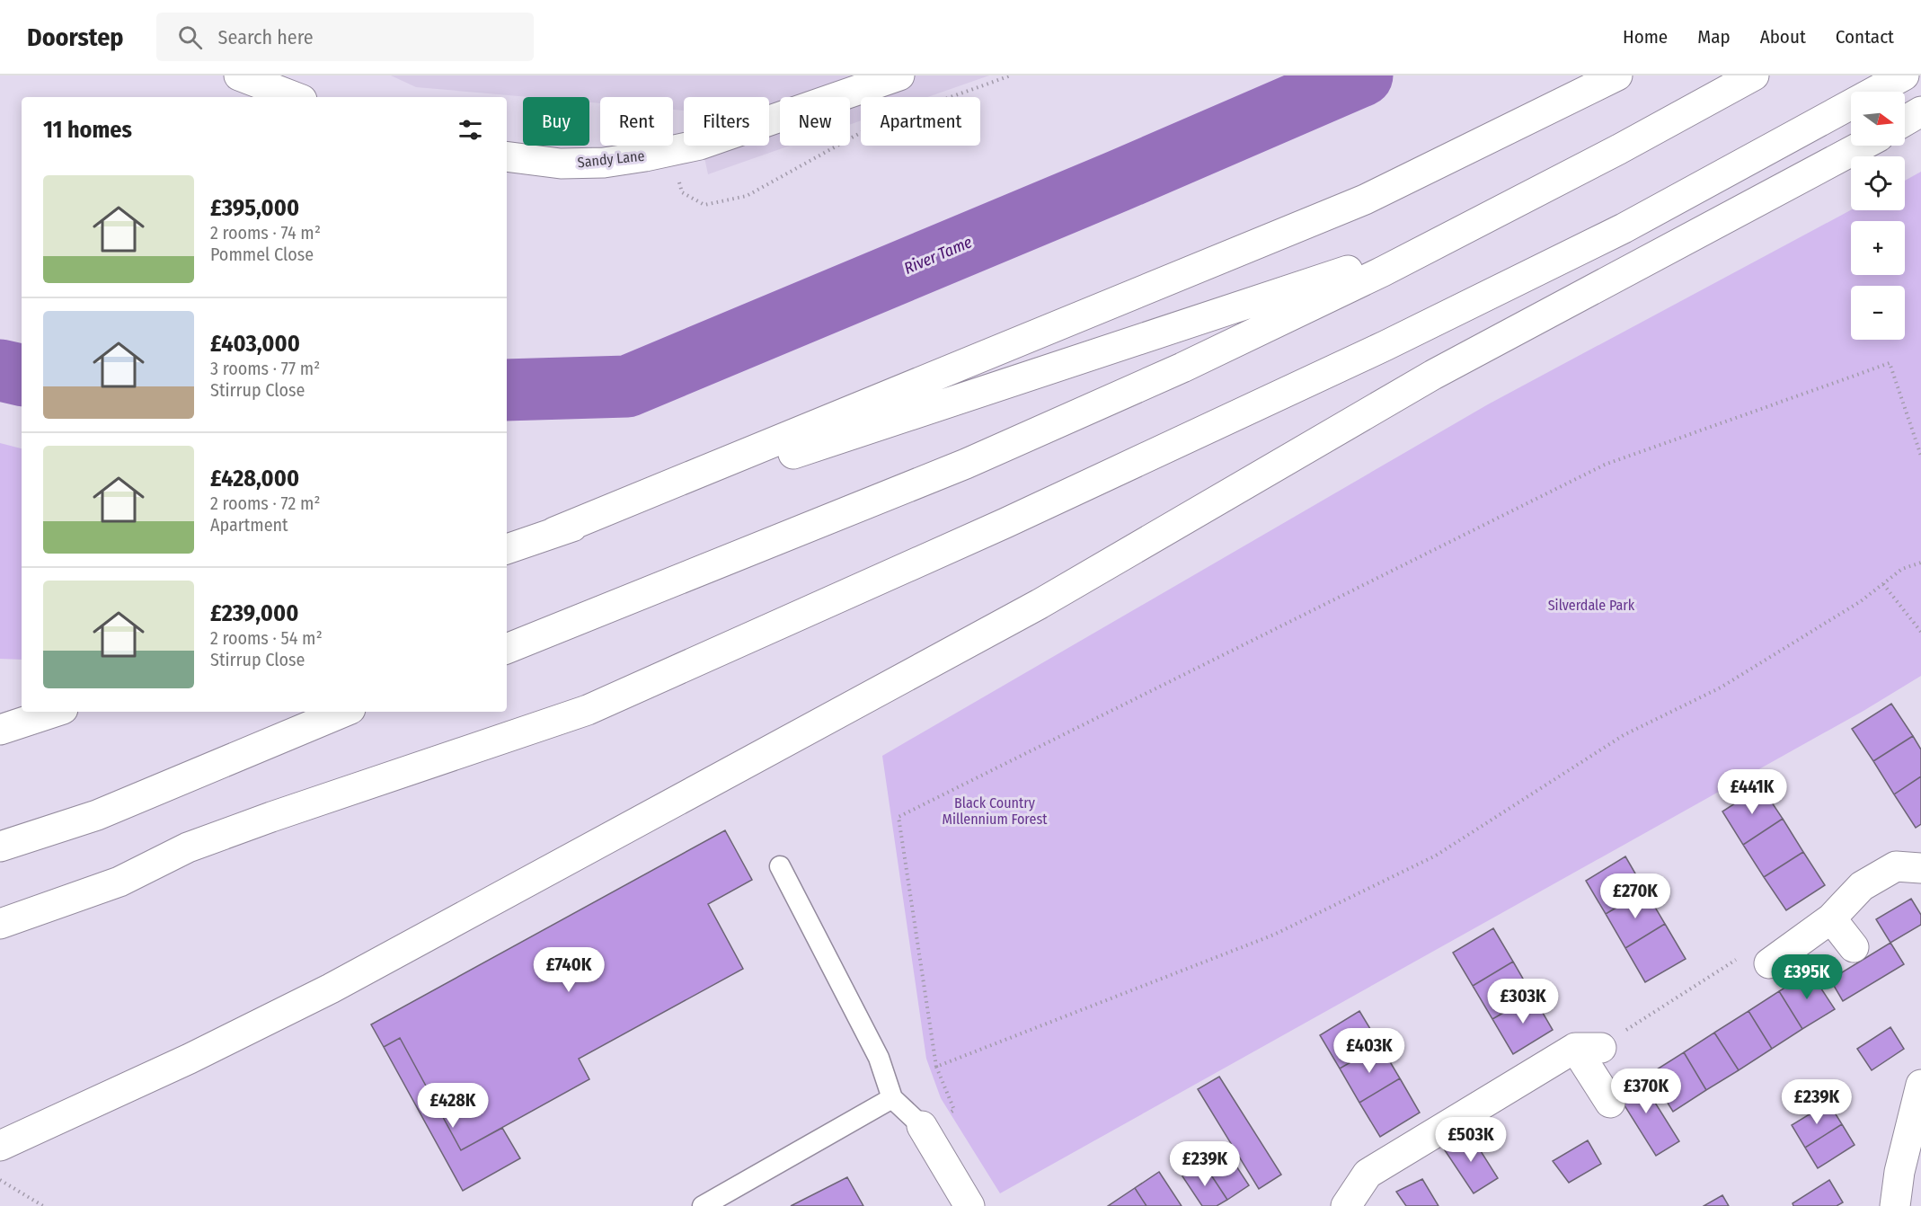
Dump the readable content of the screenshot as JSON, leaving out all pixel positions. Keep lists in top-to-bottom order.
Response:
{
  "streets": {
    "main road": ["Sandy Lane"]
  },
  "water": ["River Tame"],
  "parks": ["Silverdale Park", "Black Country Millennium Forest"],
  "north": "right",
  "page": {
    "header": "Doorstep",
    "search": "Search here",
    "nav": [
      "Home",
      "Map",
      "About",
      "Contact"
    ],
    "map_buttons": ["+", "−"],
    "chip": [
      "Buy",
      "Rent",
      "Filters",
      "New",
      "Apartment"
    ],
    "heading": "11 homes",
    "list": [
      {
        "name": "£395,000",
        "note": "2 rooms · 74 m² · Pommel Close"
      },
      {
        "name": "£403,000",
        "note": "3 rooms · 77 m² · Stirrup Close"
      },
      {
        "name": "£428,000",
        "note": "2 rooms · 72 m² · Apartment"
      },
      {
        "name": "£239,000",
        "note": "2 rooms · 54 m² · Stirrup Close"
      }
    ],
    "price": [
      "£441K",
      "£270K",
      "£740K",
      "£395K",
      "£303K",
      "£403K",
      "£370K",
      "£239K",
      "£428K",
      "£503K",
      "£239K"
    ]
  }
}
